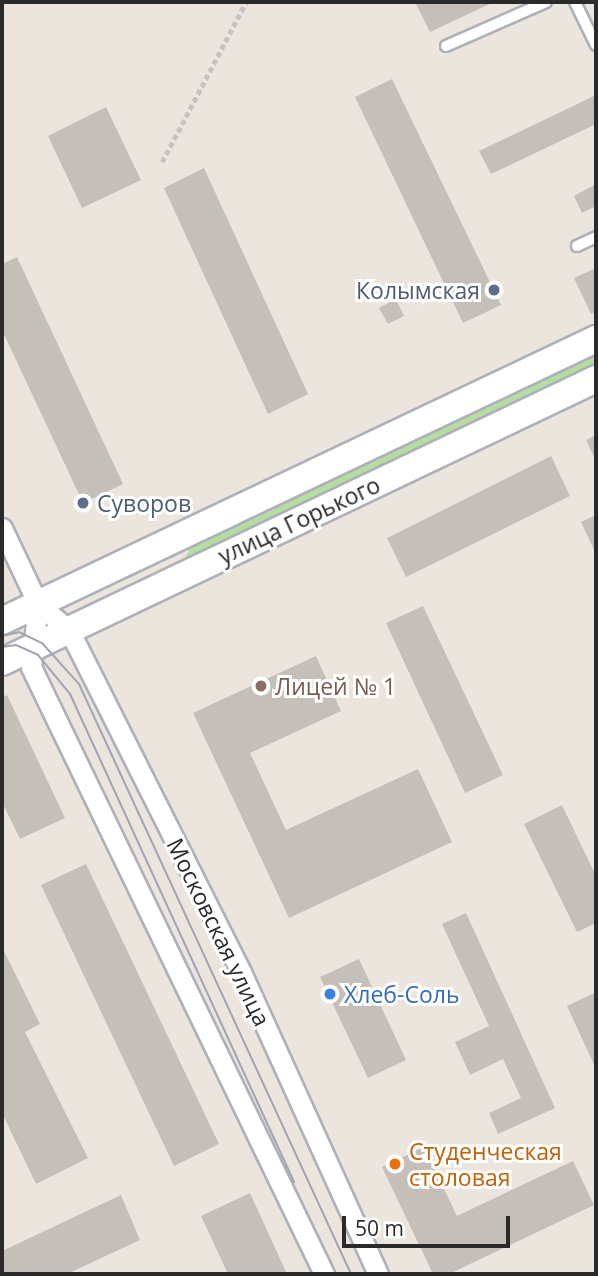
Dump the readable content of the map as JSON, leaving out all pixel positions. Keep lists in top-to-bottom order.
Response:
{
  "streets": {
    "main road": ["улица Горького"],
    "street": ["Московская улица"]
  },
  "crossings": [
    ["улица Горького", "Московская улица"]
  ],
  "places": [
    "Колымская",
    "Суворов",
    "Лицей № 1",
    "Хлеб-Соль",
    "Студенческая столовая"
  ],
  "scale_bar": "50 m"
}
